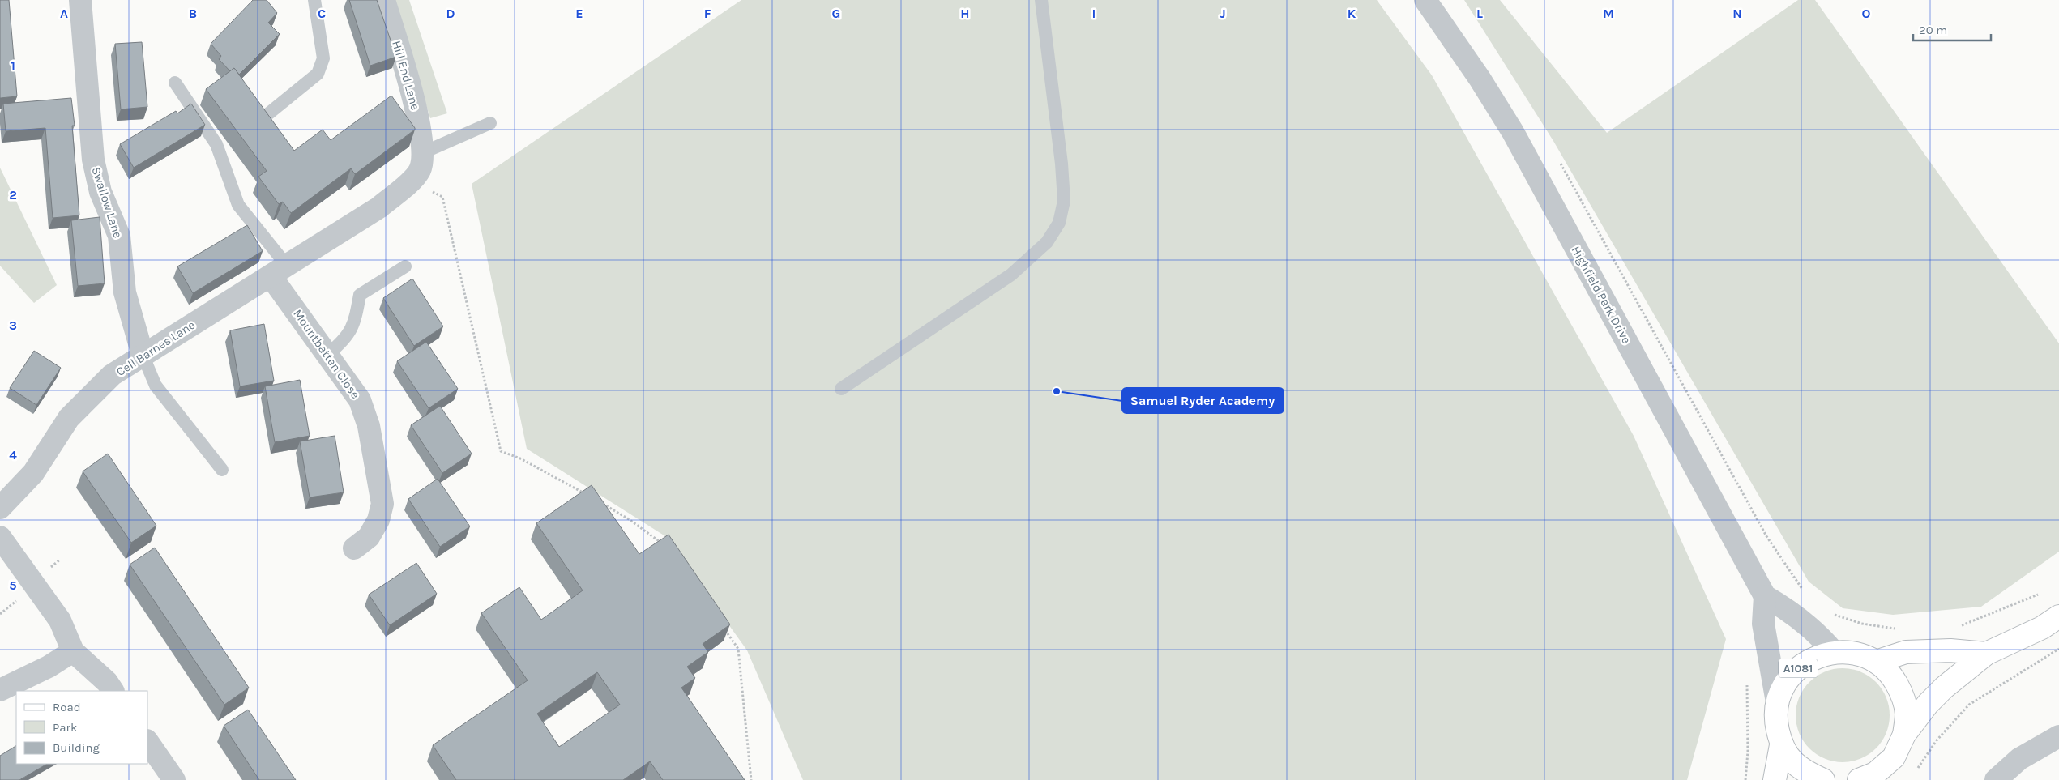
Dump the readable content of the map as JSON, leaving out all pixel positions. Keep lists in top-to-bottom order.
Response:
{
  "streets": {
    "main road": ["A1081"],
    "street": [
      "Hill End Lane",
      "Swallow Lane",
      "Highfield Park Drive",
      "Cell Barnes Lane",
      "Mountbatten Close"
    ]
  },
  "crossings": [
    ["Hill End Lane", "Cell Barnes Lane"],
    ["Swallow Lane", "Cell Barnes Lane"],
    ["Cell Barnes Lane", "Mountbatten Close"]
  ],
  "places": ["Samuel Ryder Academy"],
  "legend": ["Road", "Park", "Building"],
  "scale_bar": "20 m",
  "grid": {
    "columns": [
      "A",
      "B",
      "C",
      "D",
      "E",
      "F",
      "G",
      "H",
      "I",
      "J",
      "K",
      "L",
      "M",
      "N",
      "O"
    ],
    "rows": [
      "1",
      "2",
      "3",
      "4",
      "5"
    ]
  }
}
